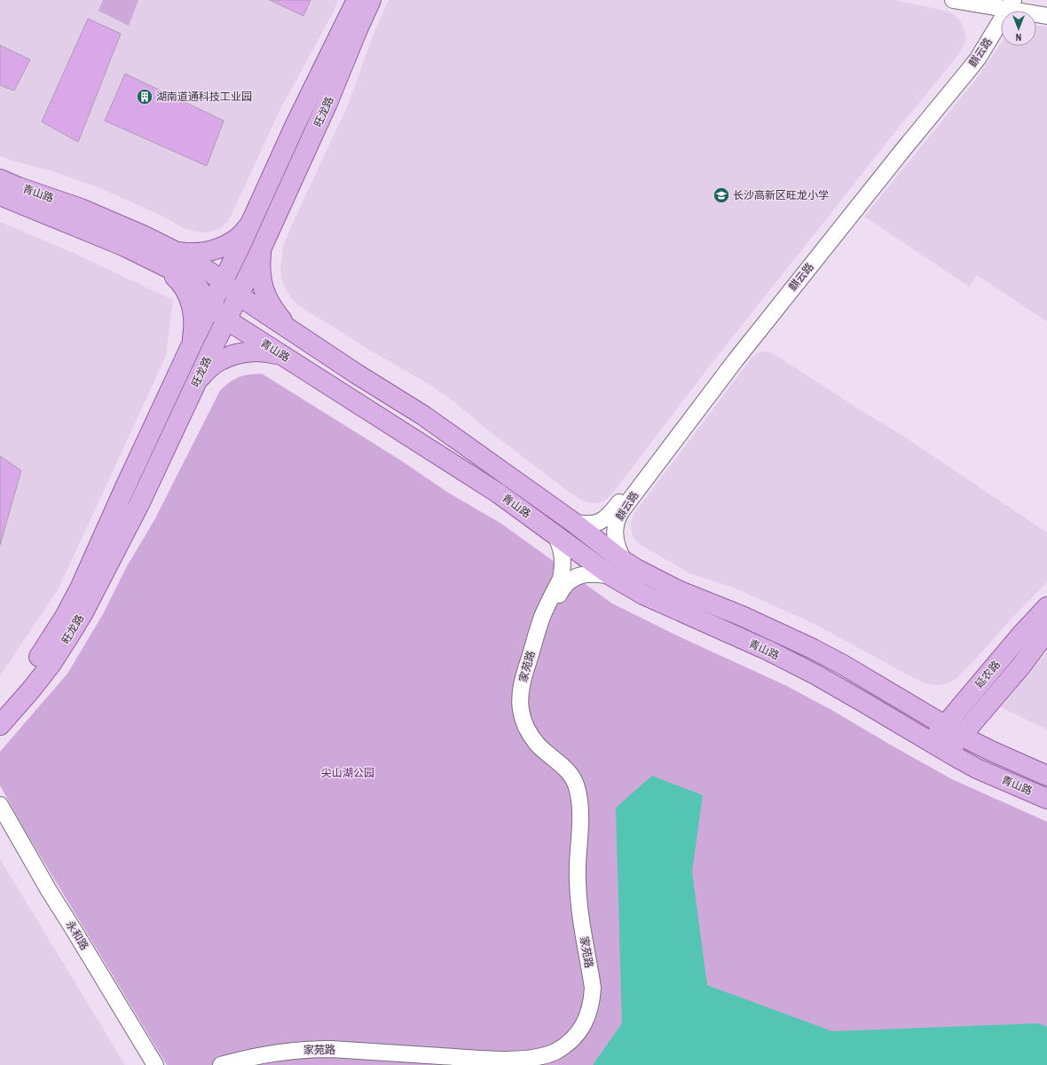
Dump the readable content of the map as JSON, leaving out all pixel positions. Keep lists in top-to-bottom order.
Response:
{
  "streets": {
    "main road": ["旺龙路", "青山路", "延农路"],
    "street": ["麒云路", "家苑路", "永和路"]
  },
  "crossings": [
    ["麒云路", "青山路"],
    ["旺龙路", "青山路"],
    ["青山路", "家苑路"],
    ["青山路", "延农路"]
  ],
  "parks": ["尖山湖公园"],
  "places": {
    "building": ["湖南道通科技工业园"],
    "school or university": ["长沙高新区旺龙小学"]
  },
  "north": "bottom"
}
